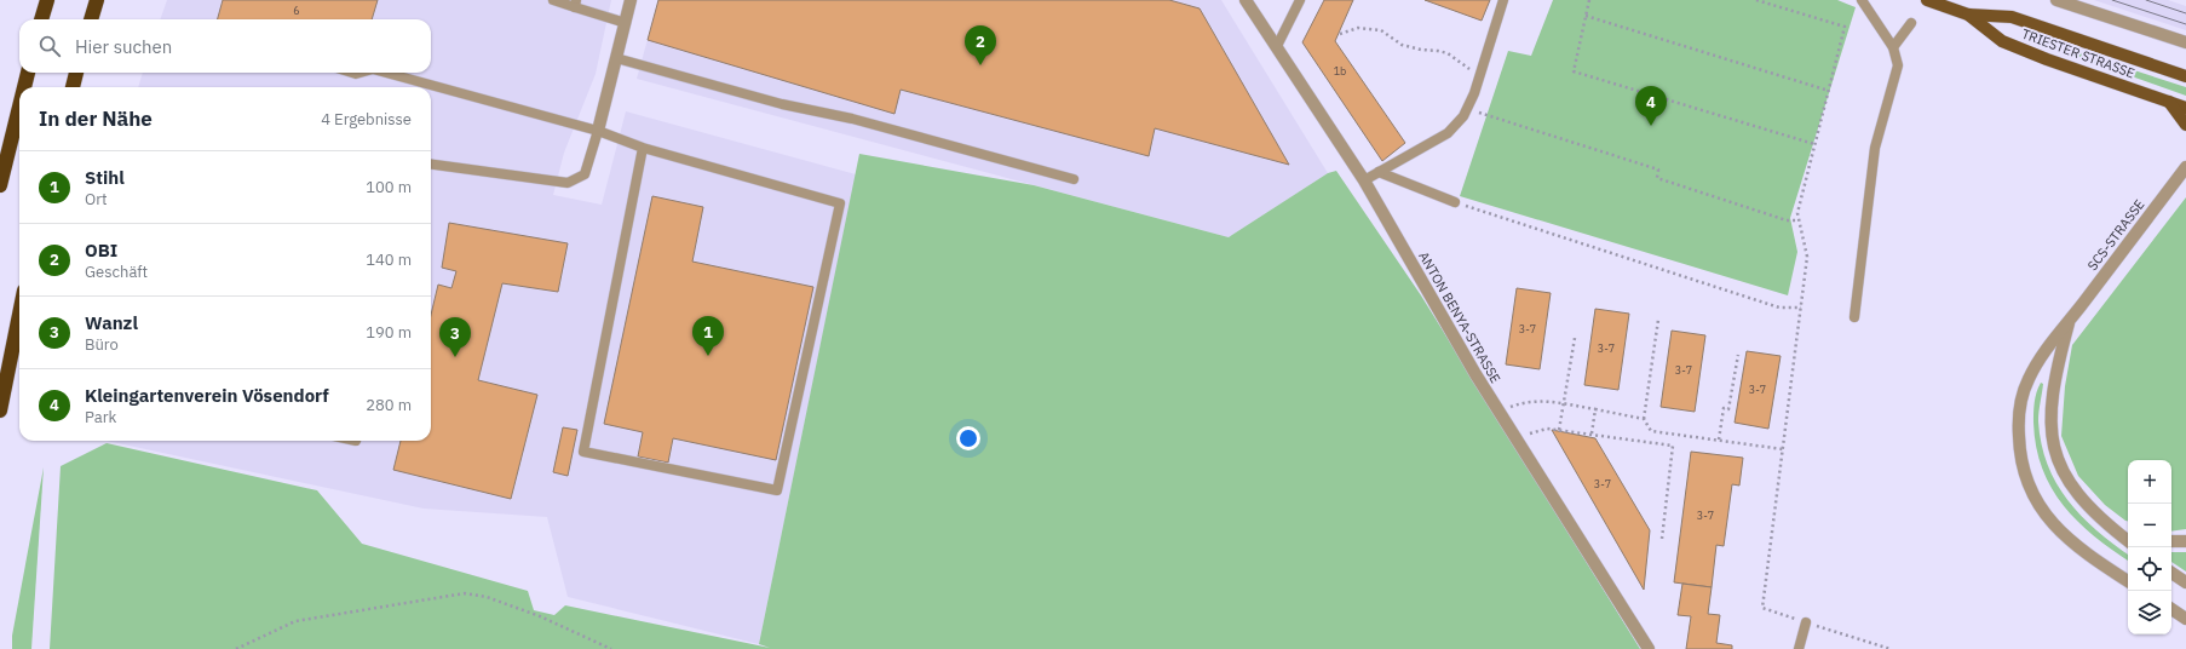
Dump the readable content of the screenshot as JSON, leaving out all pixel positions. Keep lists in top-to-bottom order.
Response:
{
  "streets": {
    "main road": ["TRIESTER STRASSE"],
    "street": ["SCS-STRASSE", "ANTON BENYA-STRASSE"]
  },
  "house_numbers": [
    "6",
    "1b",
    "3-7",
    "3-7",
    "3-7",
    "3-7",
    "3-7",
    "3-7"
  ],
  "page": {
    "search": "Hier suchen",
    "pins": [
      "2",
      "4",
      "1",
      "3"
    ],
    "heading": ["In der Nähe", "4 Ergebnisse"],
    "list": [
      {
        "mark": "1",
        "name": "Stihl",
        "note": "Ort",
        "value": "100 m"
      },
      {
        "mark": "2",
        "name": "OBI",
        "note": "Geschäft",
        "value": "140 m"
      },
      {
        "mark": "3",
        "name": "Wanzl",
        "note": "Büro",
        "value": "190 m"
      },
      {
        "mark": "4",
        "name": "Kleingartenverein Vösendorf",
        "note": "Park",
        "value": "280 m"
      }
    ],
    "map_buttons": ["+", "−"]
  }
}
